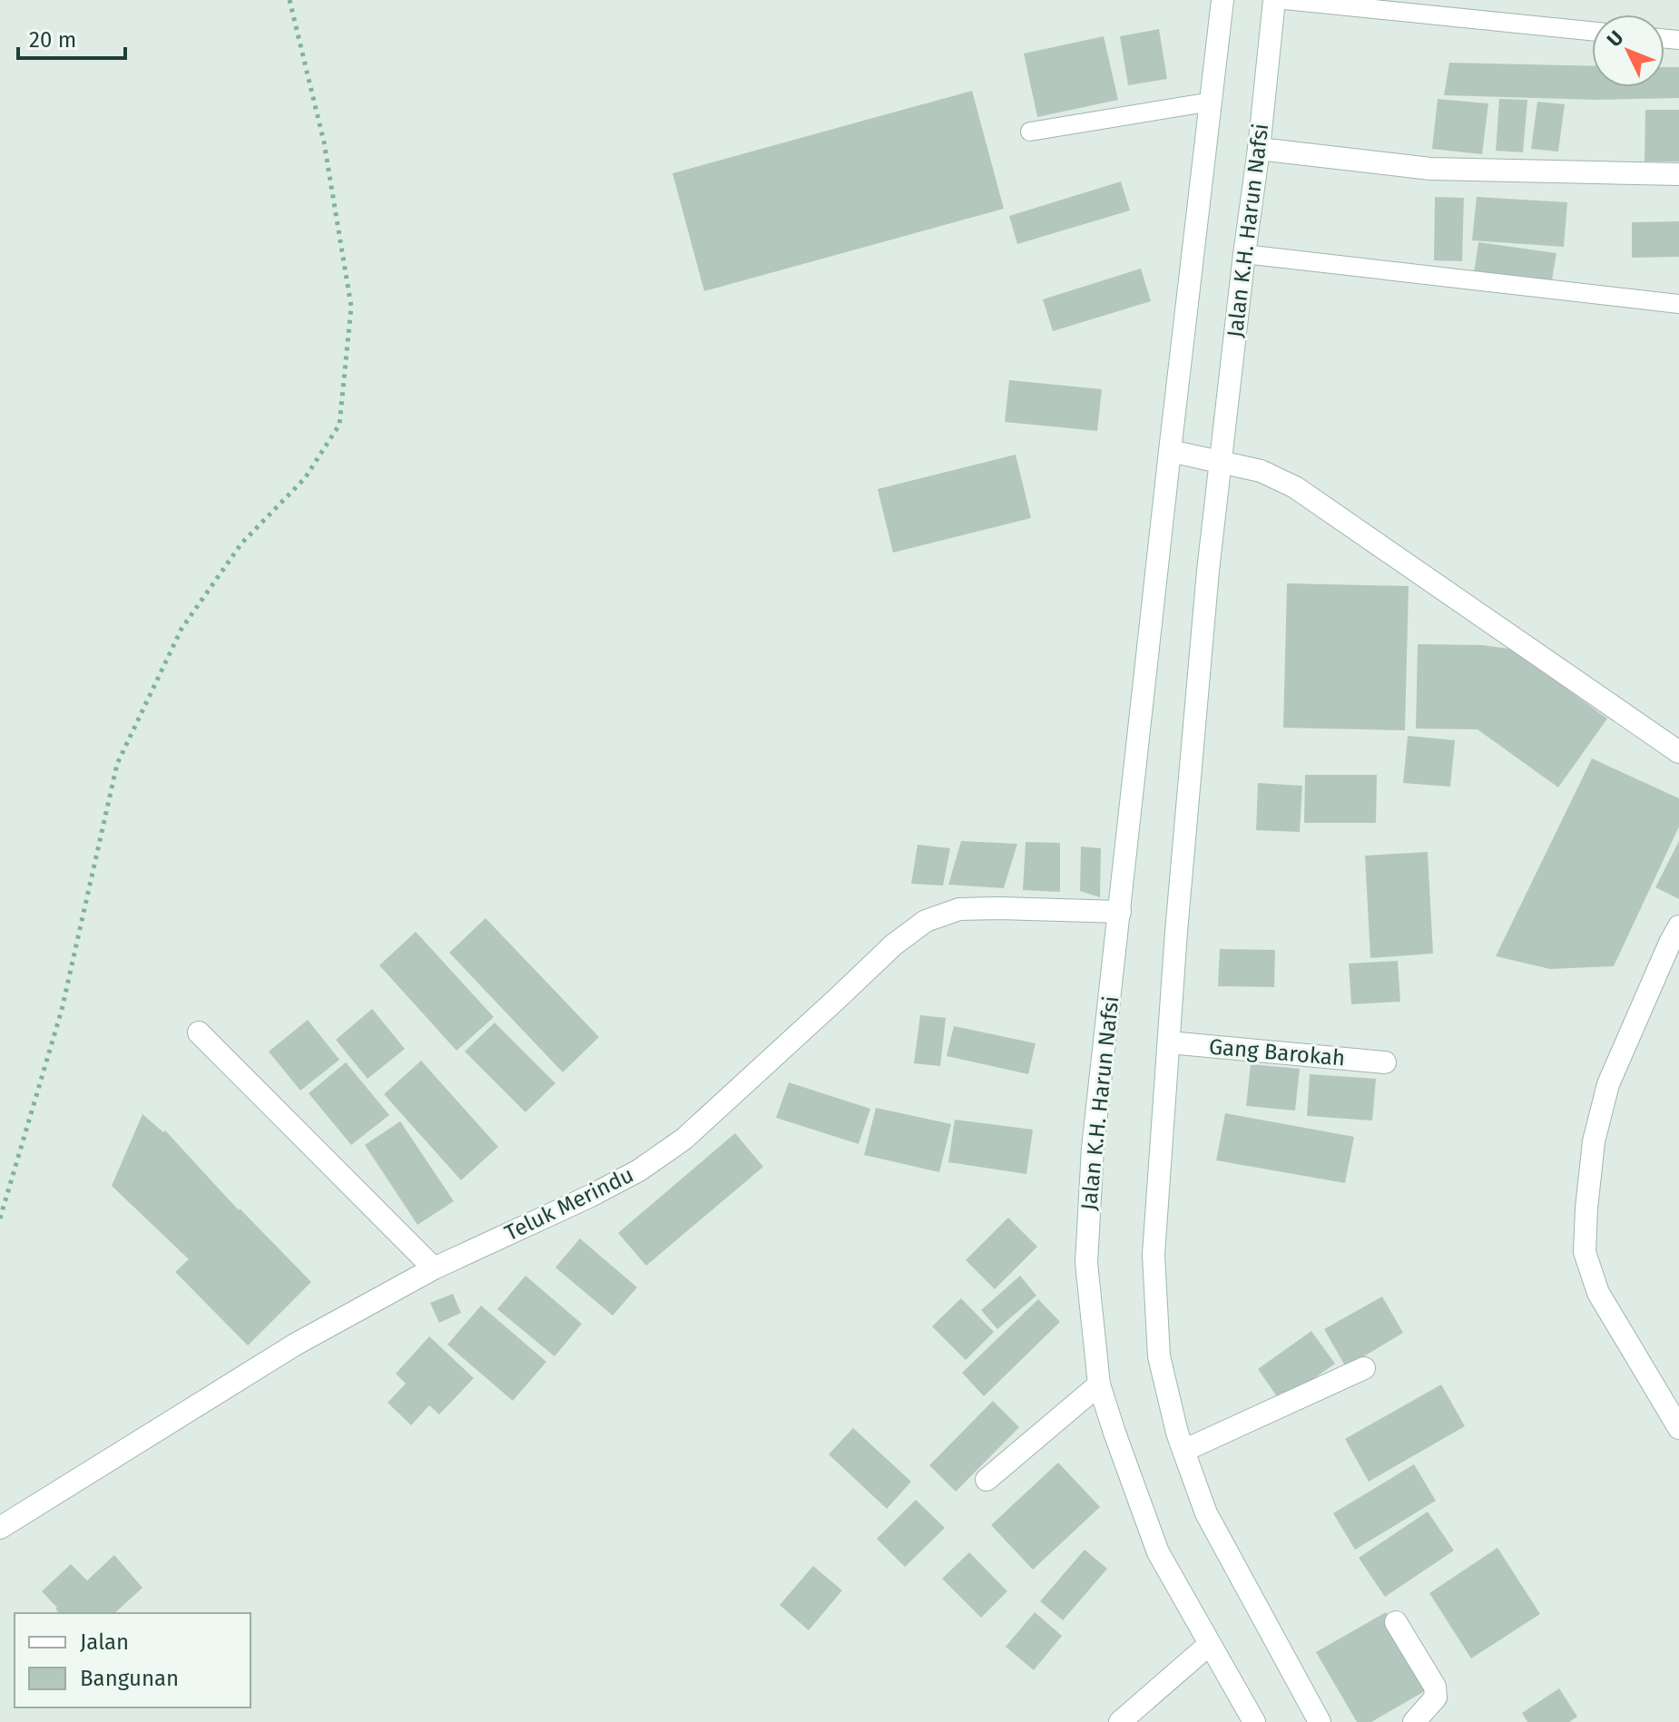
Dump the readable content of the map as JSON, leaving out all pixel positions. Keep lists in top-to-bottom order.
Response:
{
  "streets": {
    "street": ["Jalan K.H. Harun Nafsi", "Gang Barokah", "Teluk Merindu"]
  },
  "crossings": [
    ["Jalan K.H. Harun Nafsi", "Gang Barokah"],
    ["Jalan K.H. Harun Nafsi", "Teluk Merindu"]
  ],
  "legend": ["Jalan", "Bangunan"],
  "scale_bar": "20 m",
  "north": "top left"
}
